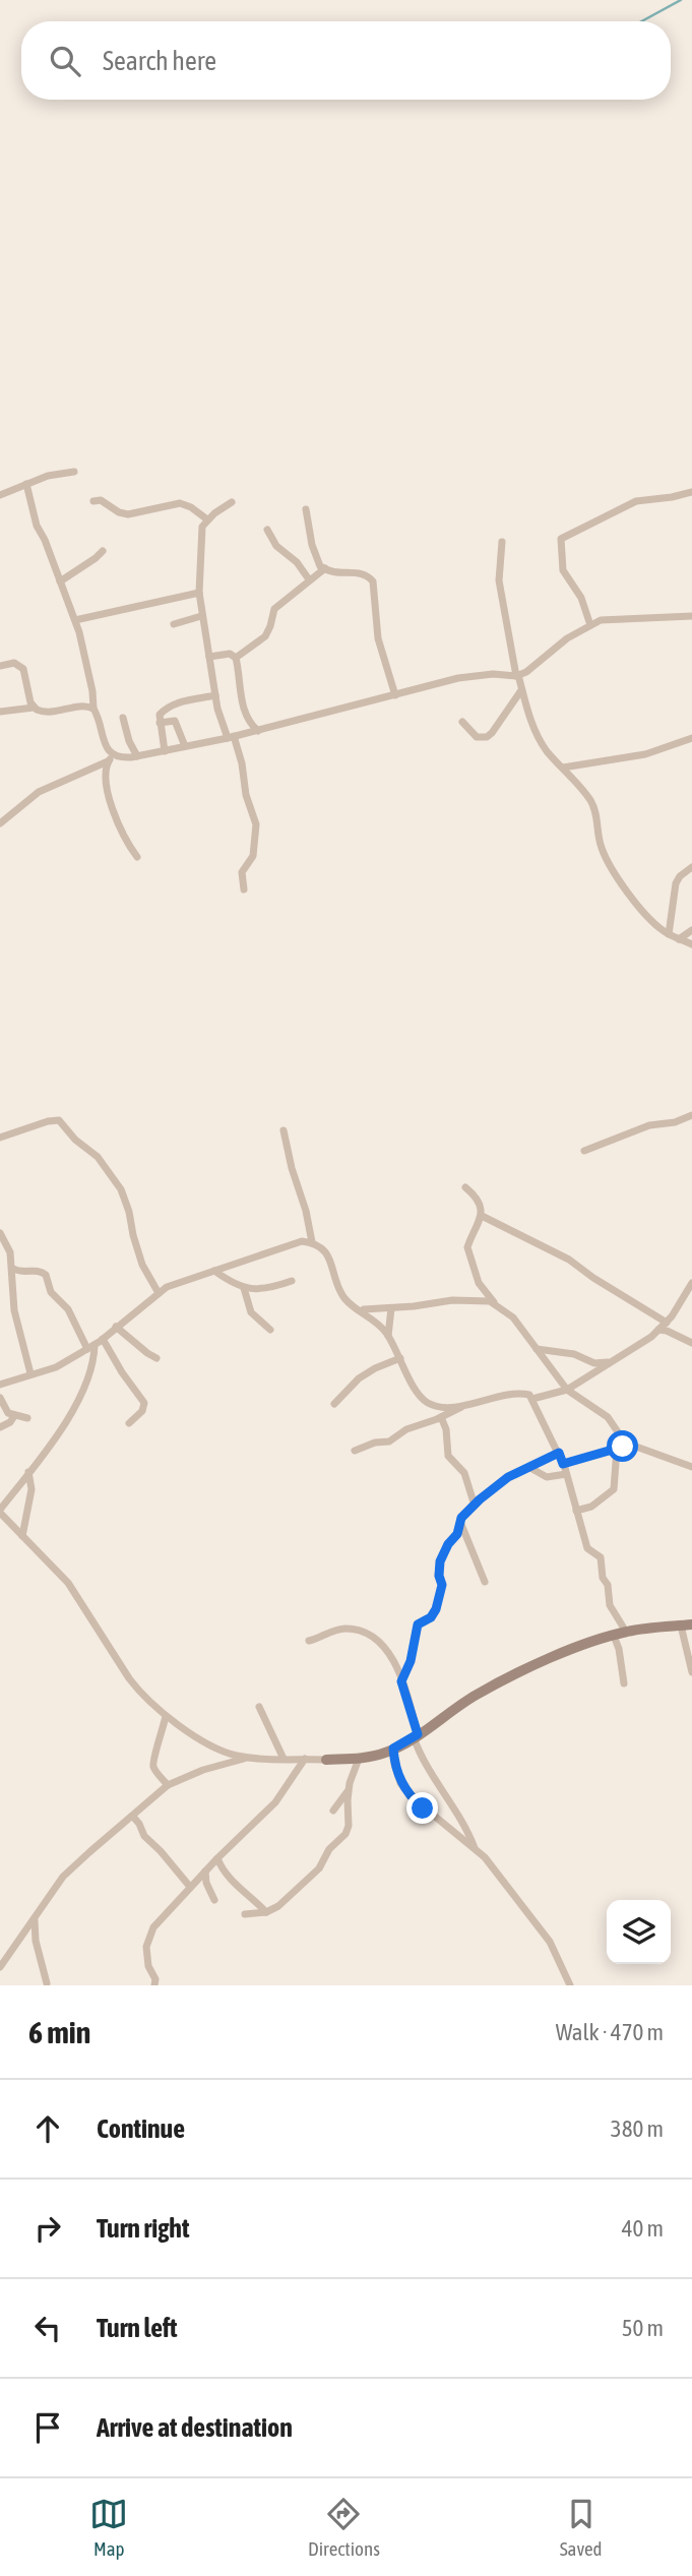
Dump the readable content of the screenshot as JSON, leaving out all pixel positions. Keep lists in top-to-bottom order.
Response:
{
  "page": {
    "search": "Search here",
    "heading": ["6 min", "Walk · 470 m"],
    "list": [
      ["Continue", "380 m"],
      ["Turn right", "40 m"],
      ["Turn left", "50 m"],
      "Arrive at destination"
    ],
    "nav": ["Map", "Directions", "Saved"]
  }
}
